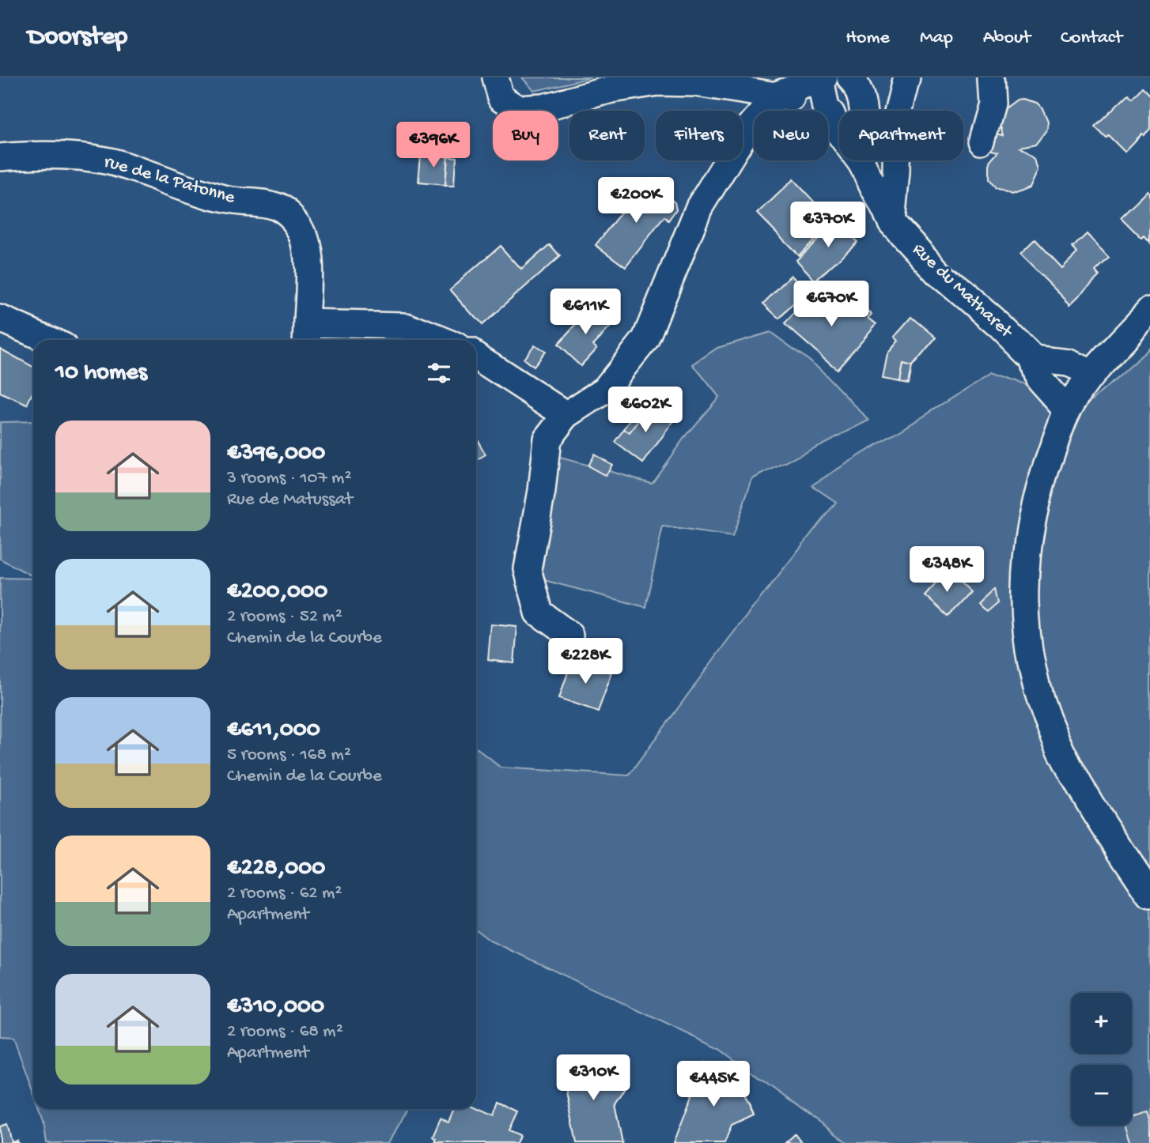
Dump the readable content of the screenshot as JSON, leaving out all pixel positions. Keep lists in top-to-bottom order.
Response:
{
  "streets": {
    "street": ["rue de la Patonne", "Rue du Matharet"]
  },
  "page": {
    "header": "Doorstep",
    "nav": [
      "Home",
      "Map",
      "About",
      "Contact"
    ],
    "chip": [
      "Buy",
      "Rent",
      "Filters",
      "New",
      "Apartment"
    ],
    "price": [
      "€396K",
      "€200K",
      "€370K",
      "€670K",
      "€611K",
      "€602K",
      "€348K",
      "€228K",
      "€310K",
      "€445K"
    ],
    "heading": "10 homes",
    "list": [
      {
        "name": "€396,000",
        "note": "3 rooms · 107 m² · Rue de Matussat"
      },
      {
        "name": "€200,000",
        "note": "2 rooms · 52 m² · Chemin de la Courbe"
      },
      {
        "name": "€611,000",
        "note": "5 rooms · 168 m² · Chemin de la Courbe"
      },
      {
        "name": "€228,000",
        "note": "2 rooms · 62 m² · Apartment"
      },
      {
        "name": "€310,000",
        "note": "2 rooms · 68 m² · Apartment"
      }
    ],
    "map_buttons": ["+", "−"]
  }
}
